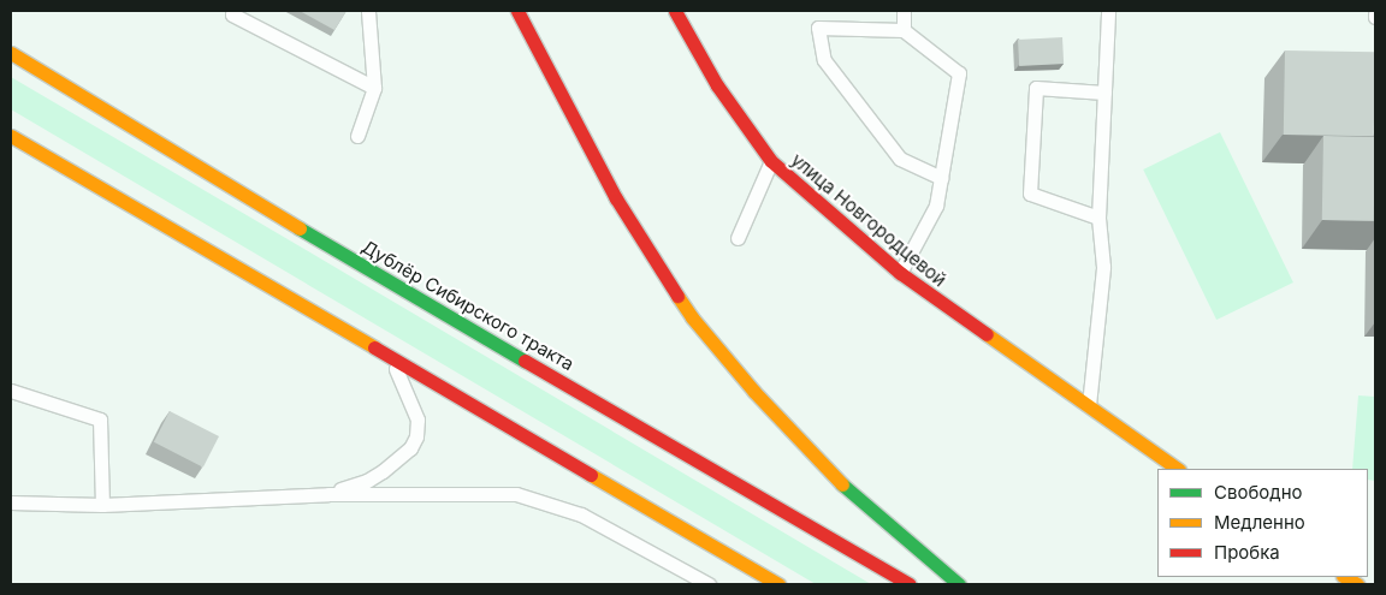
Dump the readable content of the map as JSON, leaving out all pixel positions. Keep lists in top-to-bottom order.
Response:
{
  "streets": {
    "main road": ["улица Новгородцевой", "Дублёр Сибирского тракта"]
  },
  "legend": ["Свободно", "Медленно", "Пробка"]
}
